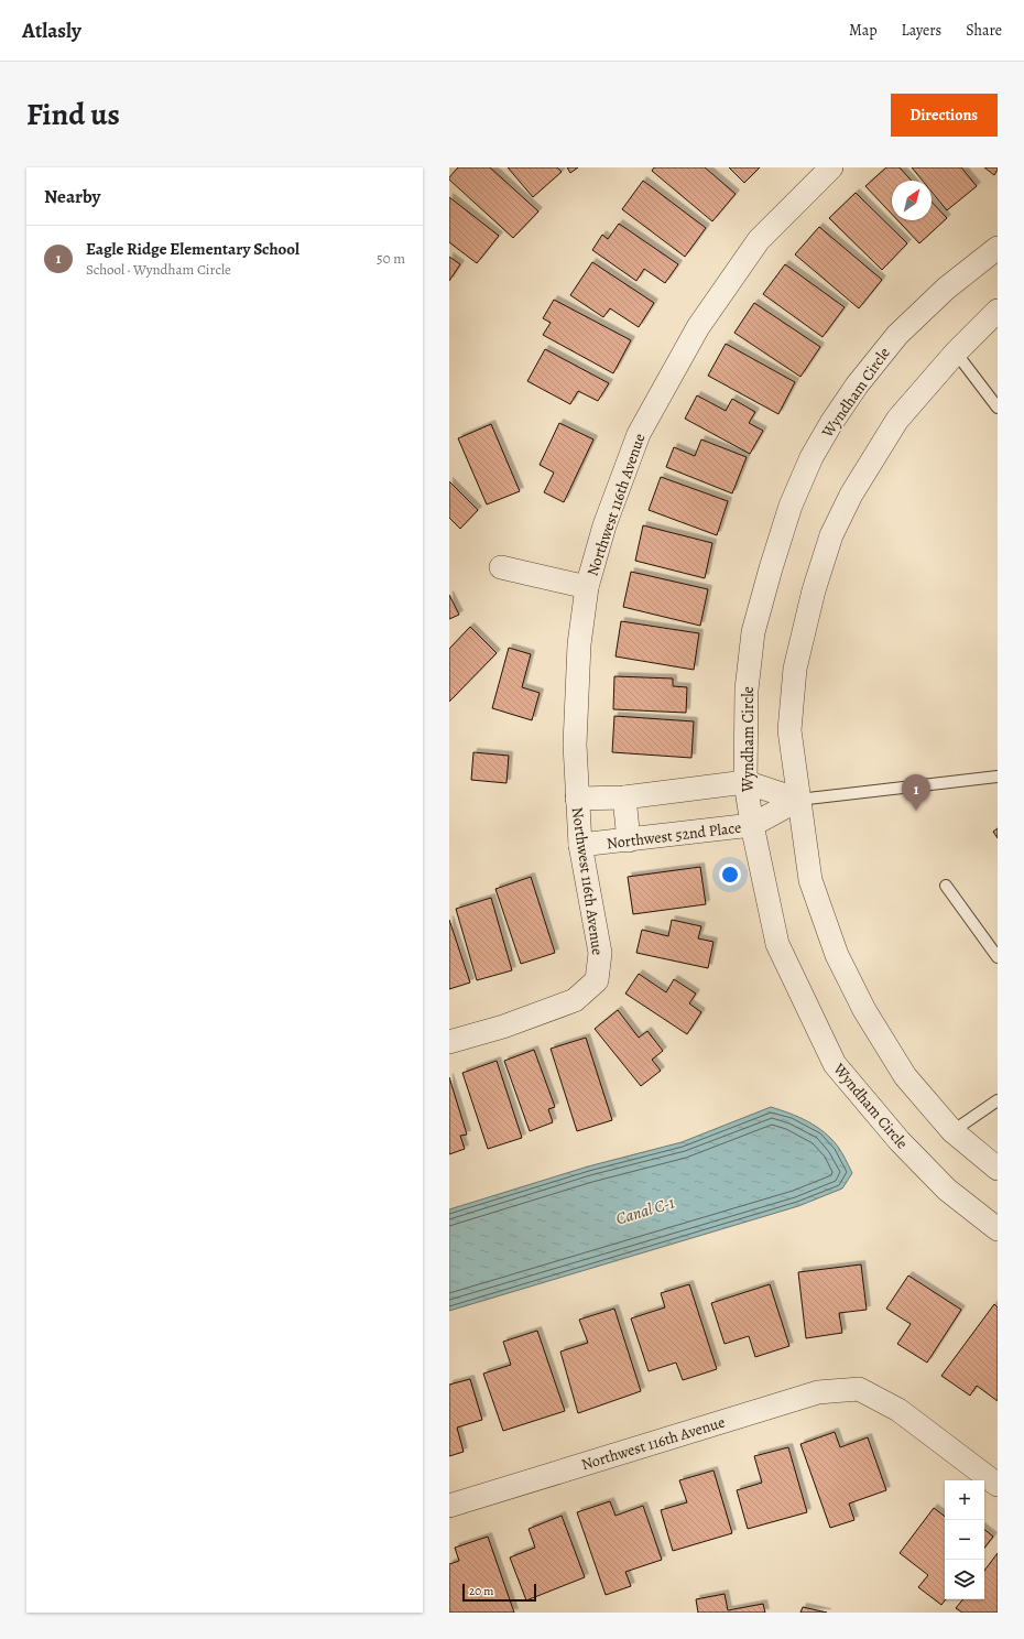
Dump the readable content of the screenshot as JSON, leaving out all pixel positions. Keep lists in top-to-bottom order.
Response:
{
  "streets": {
    "street": ["Wyndham Circle", "Northwest 116th Avenue", "Northwest 52nd Place"]
  },
  "crossings": [
    ["Wyndham Circle", "Northwest 52nd Place"],
    ["Northwest 116th Avenue", "Northwest 52nd Place"]
  ],
  "water": ["Canal C-1"],
  "scale_bar": "20 m",
  "north": "top right",
  "page": {
    "header": "Atlasly",
    "nav": ["Map", "Layers", "Share"],
    "title": "Find us",
    "buttons": "Directions",
    "heading": "Nearby",
    "list": [
      {
        "mark": "1",
        "name": "Eagle Ridge Elementary School",
        "note": "School · Wyndham Circle",
        "value": "50 m"
      }
    ],
    "pins": "1",
    "map_buttons": ["+", "−"],
    "scale": "20 m"
  }
}
